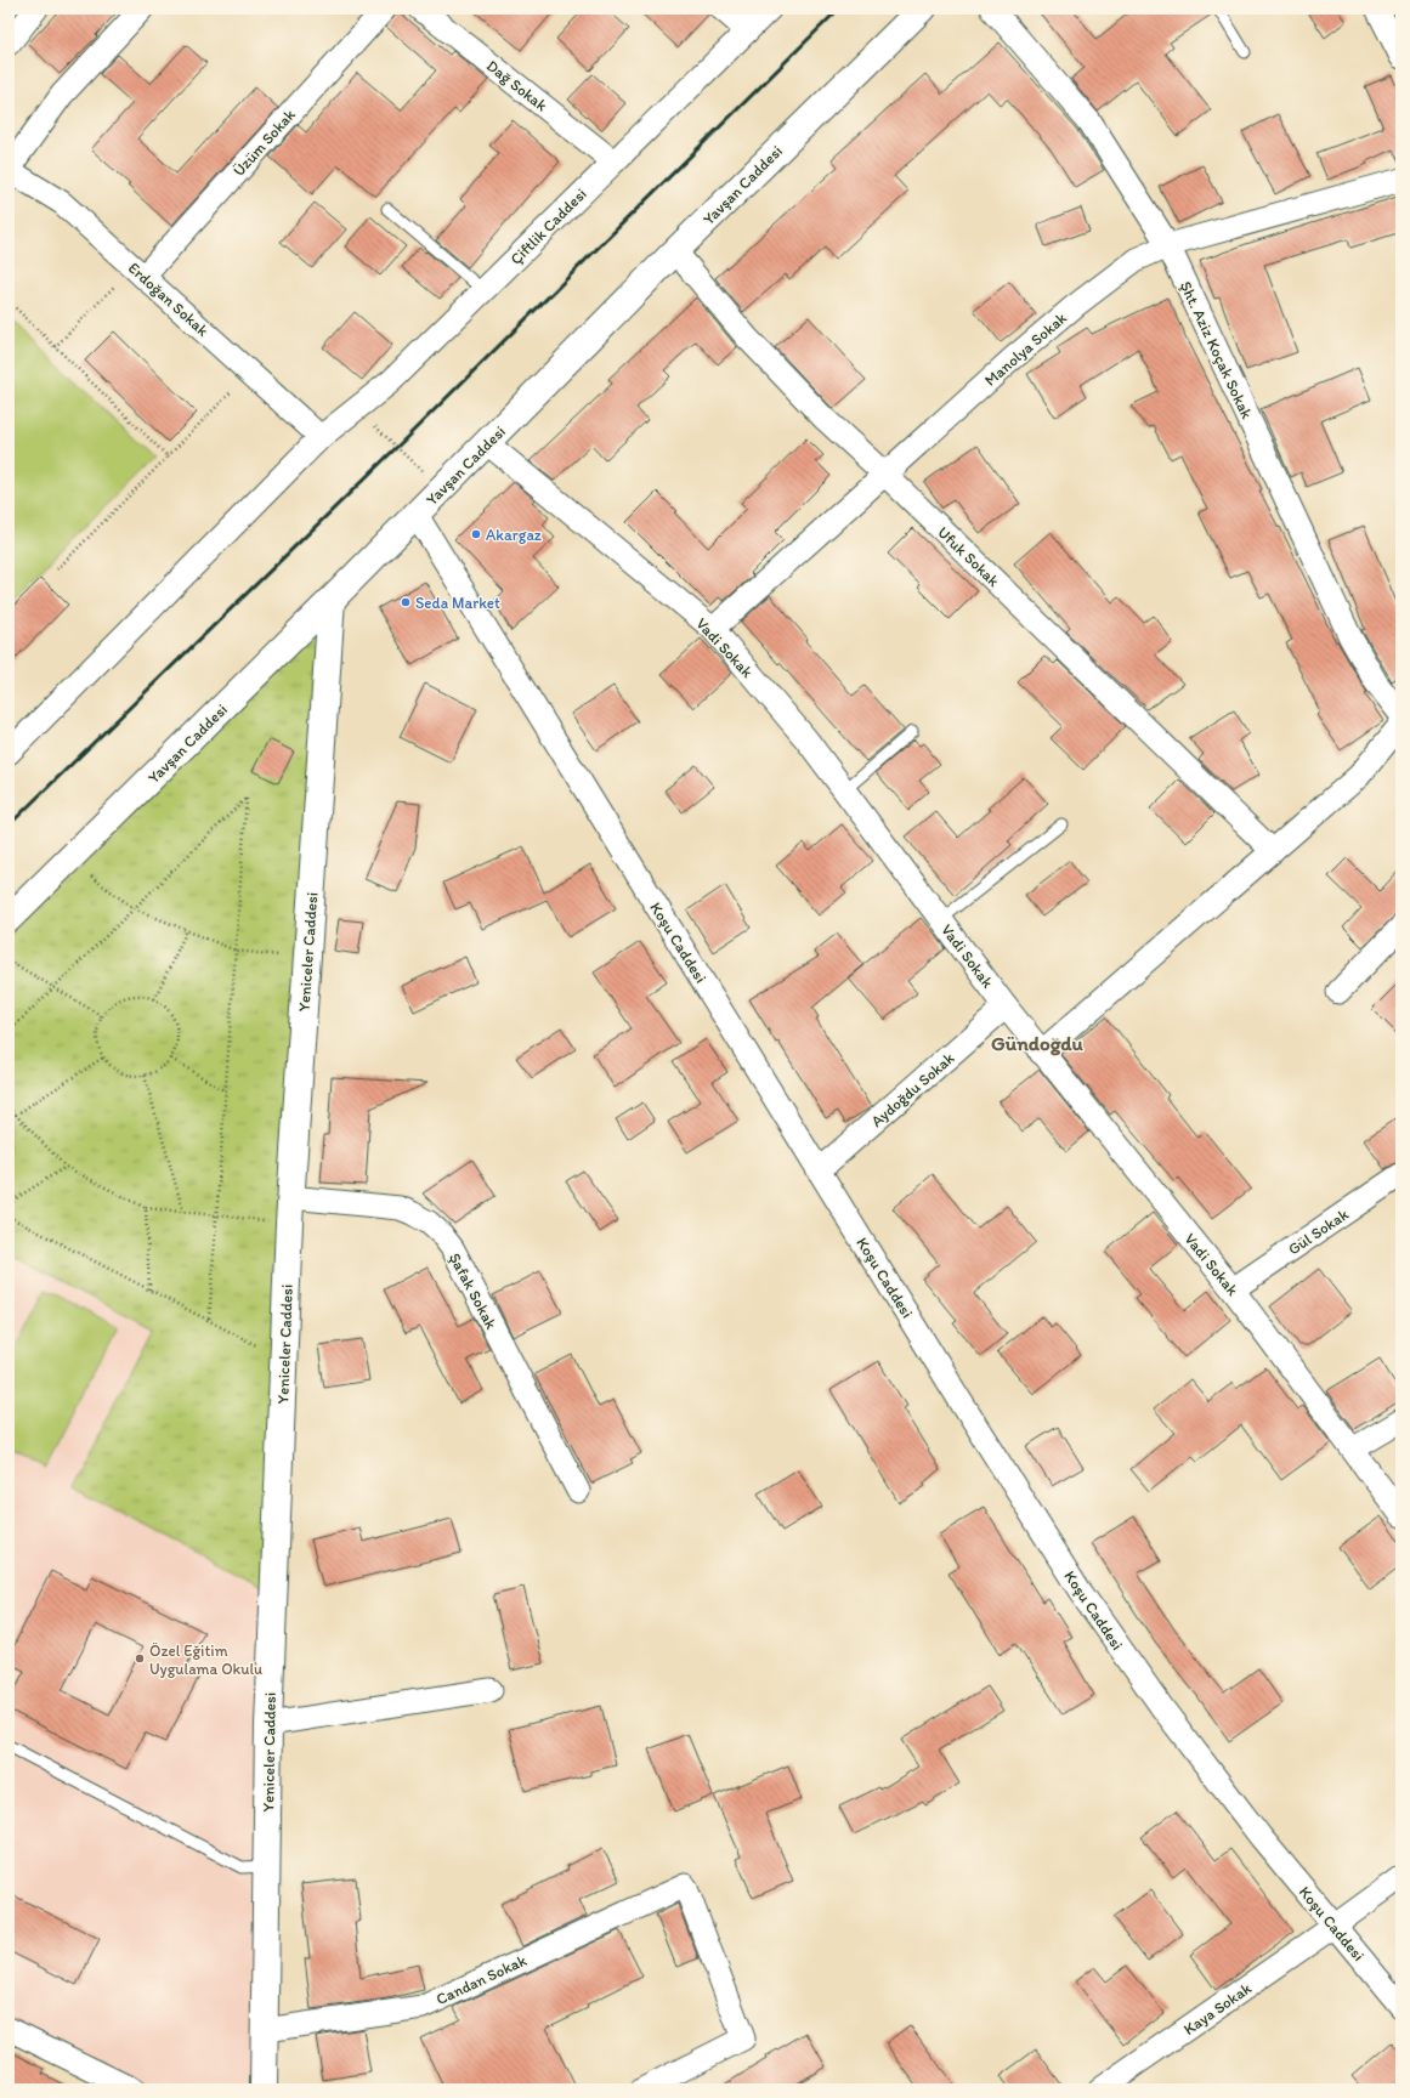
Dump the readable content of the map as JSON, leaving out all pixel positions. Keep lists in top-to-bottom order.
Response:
{
  "streets": {
    "street": [
      "Dağ Sokak",
      "Üzüm Sokak",
      "Yavşan Caddesi",
      "Çiftlik Caddesi",
      "Erdoğan Sokak",
      "Manolya Sokak",
      "Şht. Aziz Koçak Sokak",
      "Ufuk Sokak",
      "Vadi Sokak",
      "Koşu Caddesi",
      "Yeniceler Caddesi",
      "Aydoğdu Sokak",
      "Gül Sokak",
      "Şafak Sokak",
      "Candan Sokak",
      "Kaya Sokak"
    ]
  },
  "crossings": [
    ["Dağ Sokak", "Çiftlik Caddesi"],
    ["Üzüm Sokak", "Erdoğan Sokak"],
    ["Yavşan Caddesi", "Ufuk Sokak"],
    ["Yavşan Caddesi", "Vadi Sokak"],
    ["Yavşan Caddesi", "Koşu Caddesi"],
    ["Yavşan Caddesi", "Yeniceler Caddesi"],
    ["Çiftlik Caddesi", "Erdoğan Sokak"],
    ["Manolya Sokak", "Şht. Aziz Koçak Sokak"],
    ["Manolya Sokak", "Ufuk Sokak"],
    ["Manolya Sokak", "Vadi Sokak"],
    ["Vadi Sokak", "Aydoğdu Sokak"],
    ["Vadi Sokak", "Gül Sokak"],
    ["Koşu Caddesi", "Aydoğdu Sokak"],
    ["Koşu Caddesi", "Kaya Sokak"],
    ["Yeniceler Caddesi", "Şafak Sokak"],
    ["Yeniceler Caddesi", "Candan Sokak"]
  ],
  "districts": ["Gündoğdu"],
  "places": ["Akargaz", "Seda Market", "Özel Eğitim Uygulama Okulu"]
}
